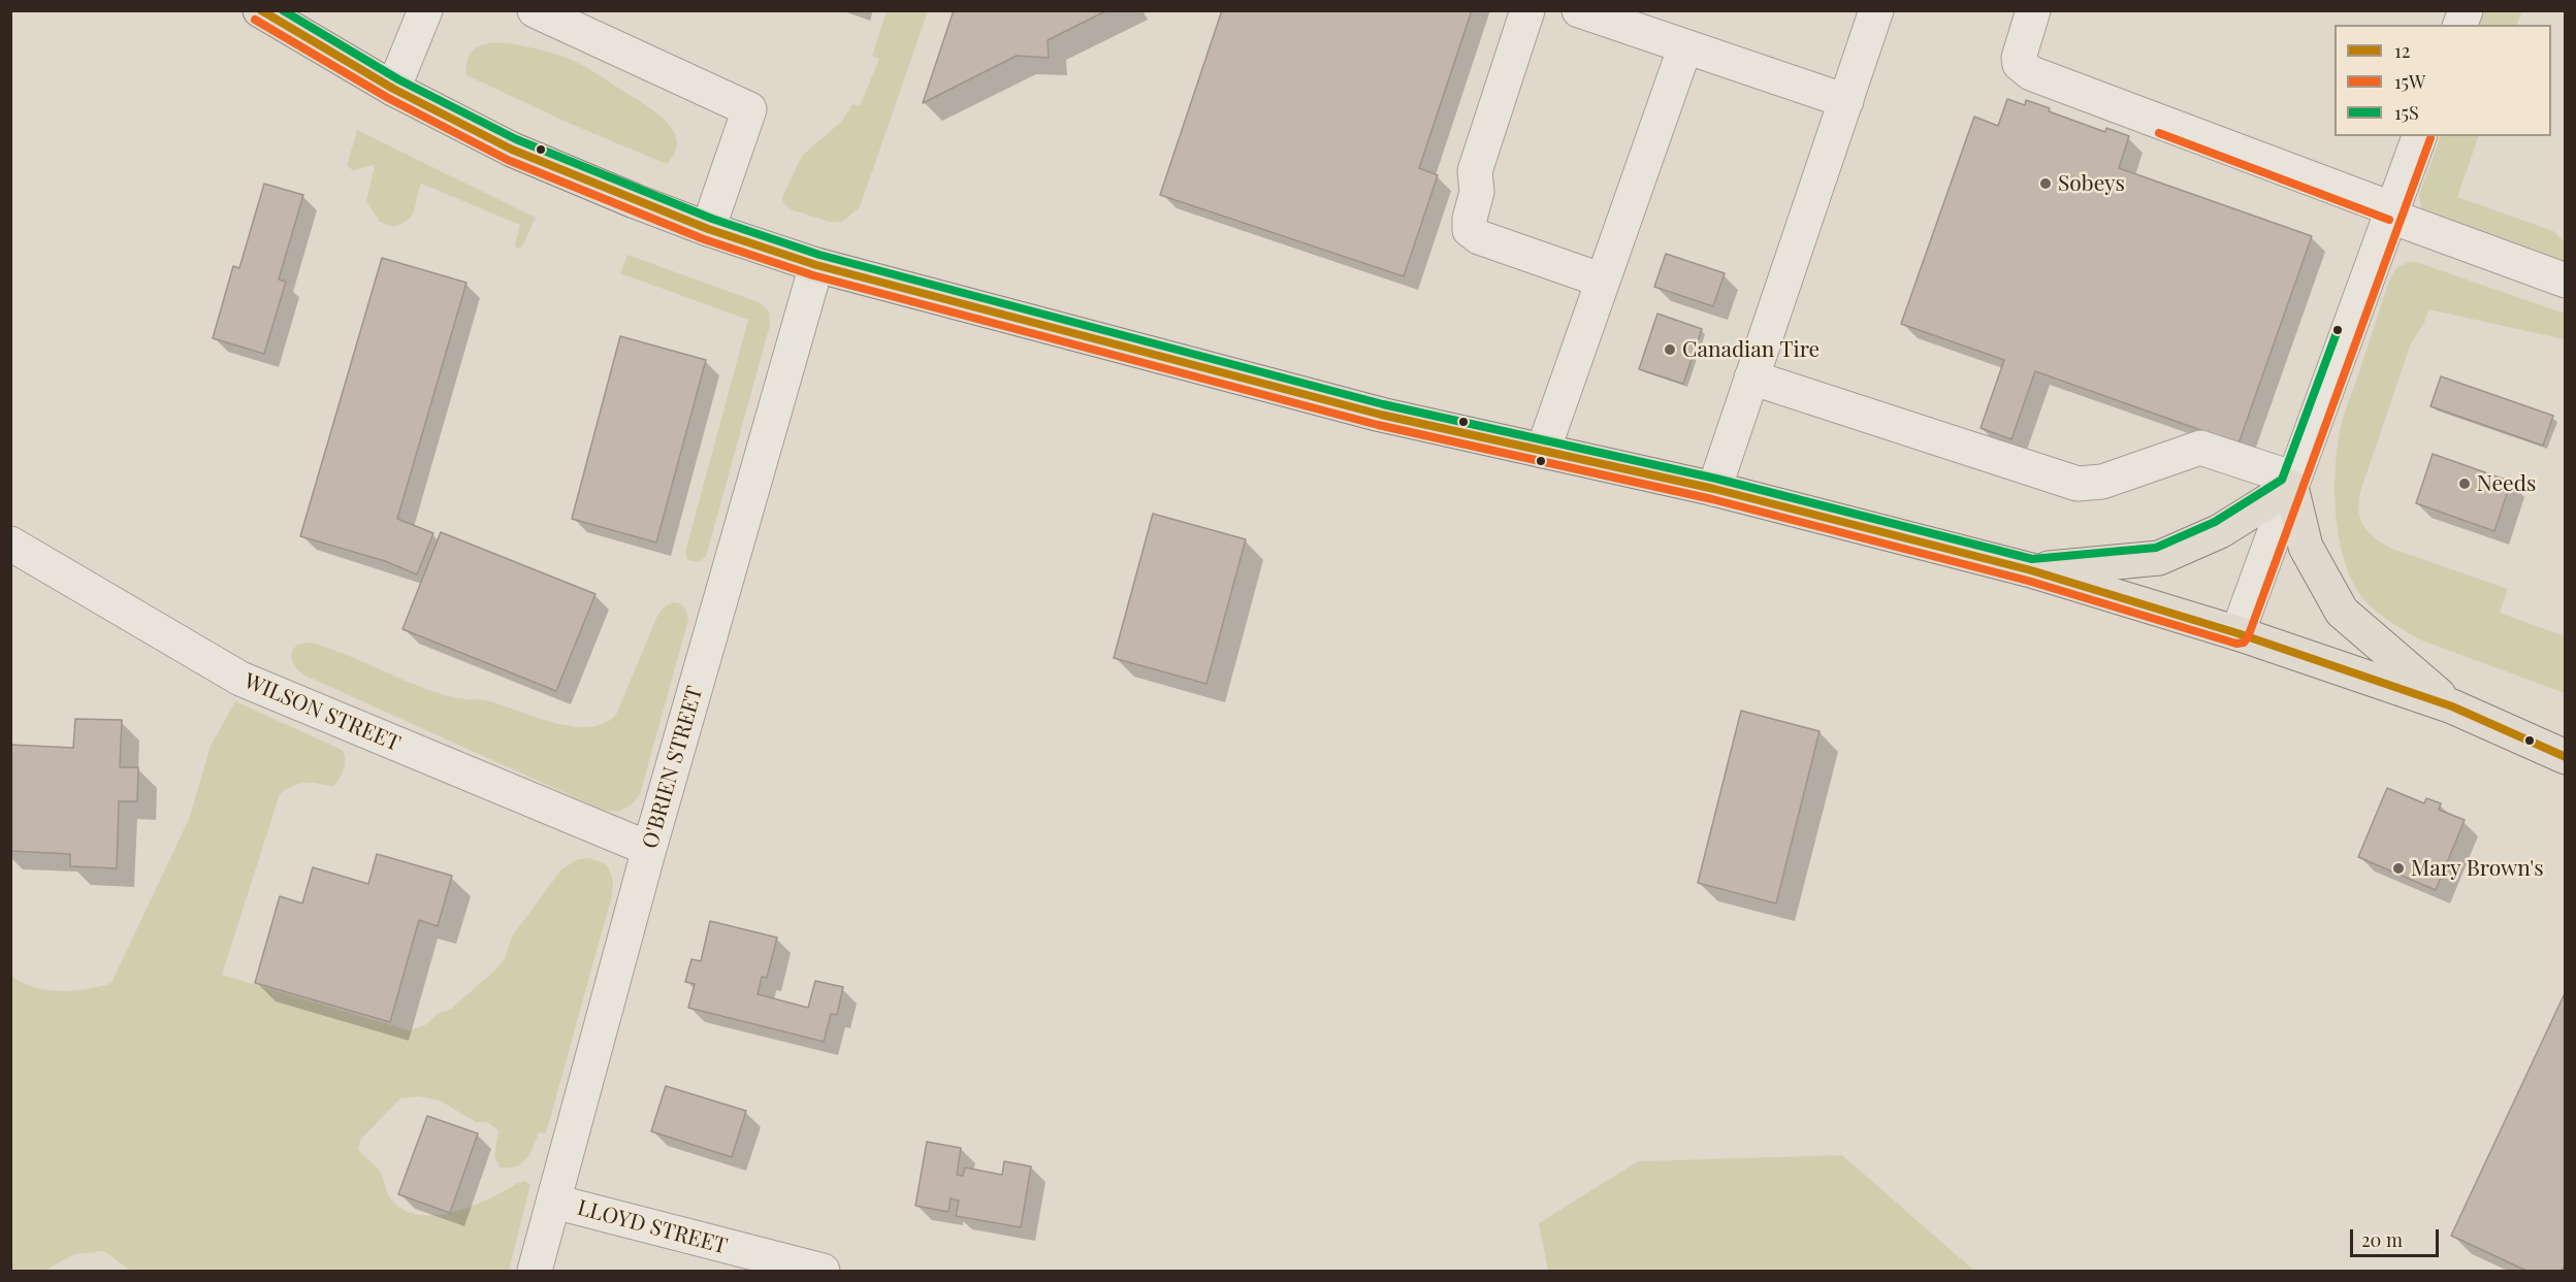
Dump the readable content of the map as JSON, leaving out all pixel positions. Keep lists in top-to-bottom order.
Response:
{
  "streets": {
    "street": ["WILSON STREET", "O'BRIEN STREET", "LLOYD STREET"]
  },
  "crossings": [
    ["WILSON STREET", "O'BRIEN STREET"],
    ["O'BRIEN STREET", "LLOYD STREET"]
  ],
  "places": [
    "Sobeys",
    "Canadian Tire",
    "Needs",
    "Mary Brown's"
  ],
  "lines": ["transit line 12", "transit line 15S", "transit line 15W"],
  "legend": ["12", "15W", "15S"],
  "scale_bar": "20 m"
}
